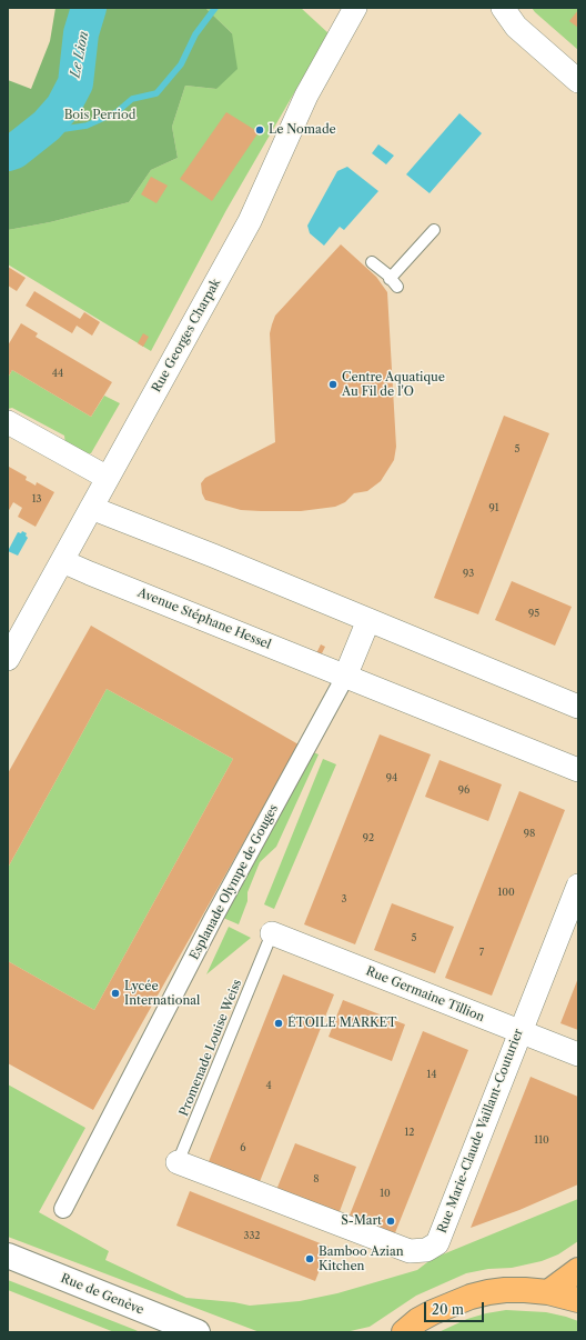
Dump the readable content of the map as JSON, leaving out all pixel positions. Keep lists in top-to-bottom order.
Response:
{
  "streets": {
    "street": [
      "Rue Georges Charpak",
      "Avenue Stéphane Hessel",
      "Esplanade Olympe de Gouges",
      "Rue Germaine Tillion",
      "Rue Marie-Claude Vaillant-Couturier",
      "Rue de Genève"
    ],
    "lane": ["Promenade Louise Weiss"]
  },
  "crossings": [
    ["Rue Georges Charpak", "Avenue Stéphane Hessel"],
    ["Avenue Stéphane Hessel", "Esplanade Olympe de Gouges"],
    ["Rue Germaine Tillion", "Promenade Louise Weiss"],
    ["Rue Germaine Tillion", "Rue Marie-Claude Vaillant-Couturier"],
    ["Promenade Louise Weiss", "Rue Marie-Claude Vaillant-Couturier"]
  ],
  "water": ["Le Lion"],
  "parks": ["Bois Perriod"],
  "places": [
    "Le Nomade",
    "Centre Aquatique Au Fil de l'O",
    "Lycée International",
    "ÉTOILE MARKET",
    "S-Mart",
    "Bamboo Azian Kitchen"
  ],
  "house_numbers": [
    "44",
    "5",
    "13",
    "91",
    "93",
    "95",
    "94",
    "96",
    "98",
    "92",
    "100",
    "3",
    "5",
    "7",
    "14",
    "4",
    "12",
    "110",
    "6",
    "8",
    "10",
    "332"
  ],
  "scale_bar": "20 m"
}
